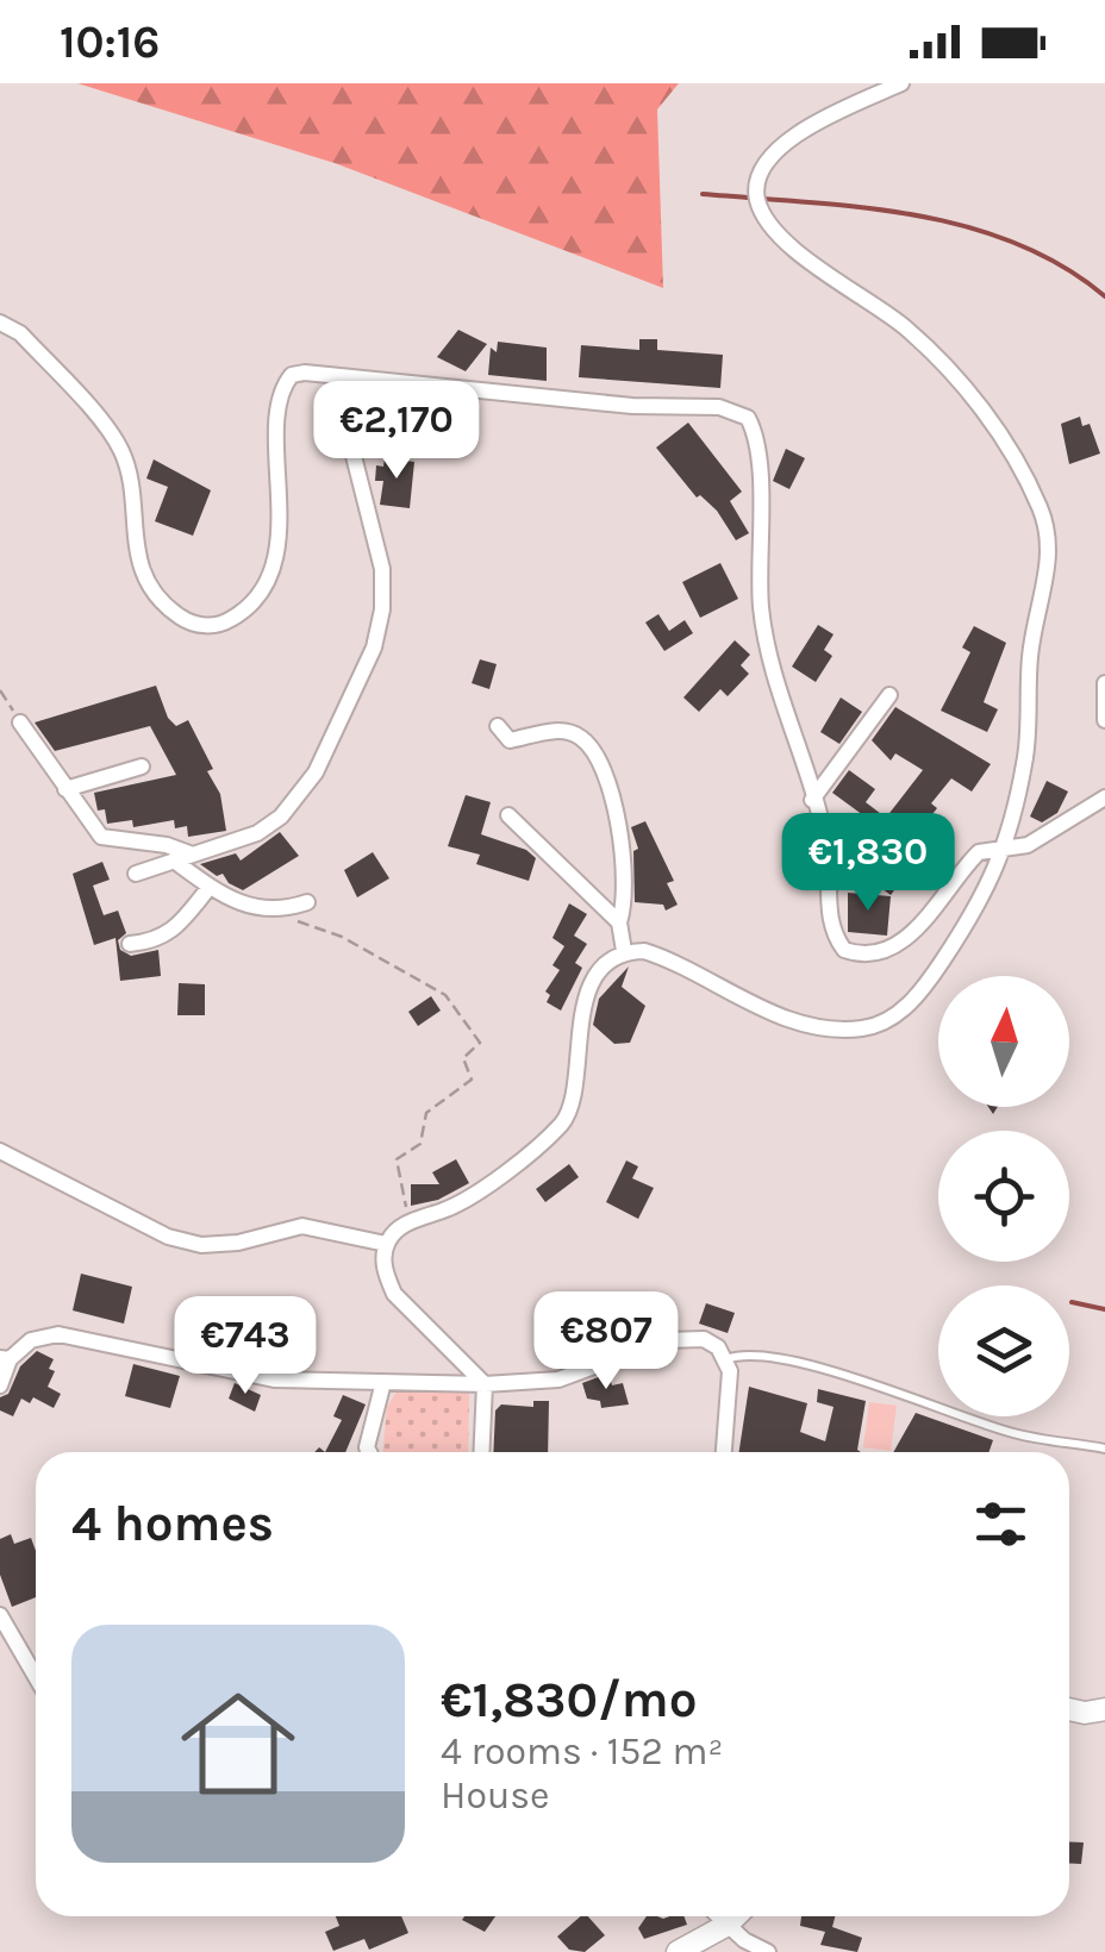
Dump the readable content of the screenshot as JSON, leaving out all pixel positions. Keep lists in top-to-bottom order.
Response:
{
  "north": "top",
  "page": {
    "status": "10:16",
    "price": [
      "€2,170",
      "€1,830",
      "€807",
      "€743"
    ],
    "heading": "4 homes",
    "list": [
      {
        "name": "€1,830/mo",
        "note": "4 rooms · 152 m² · House"
      }
    ]
  }
}
